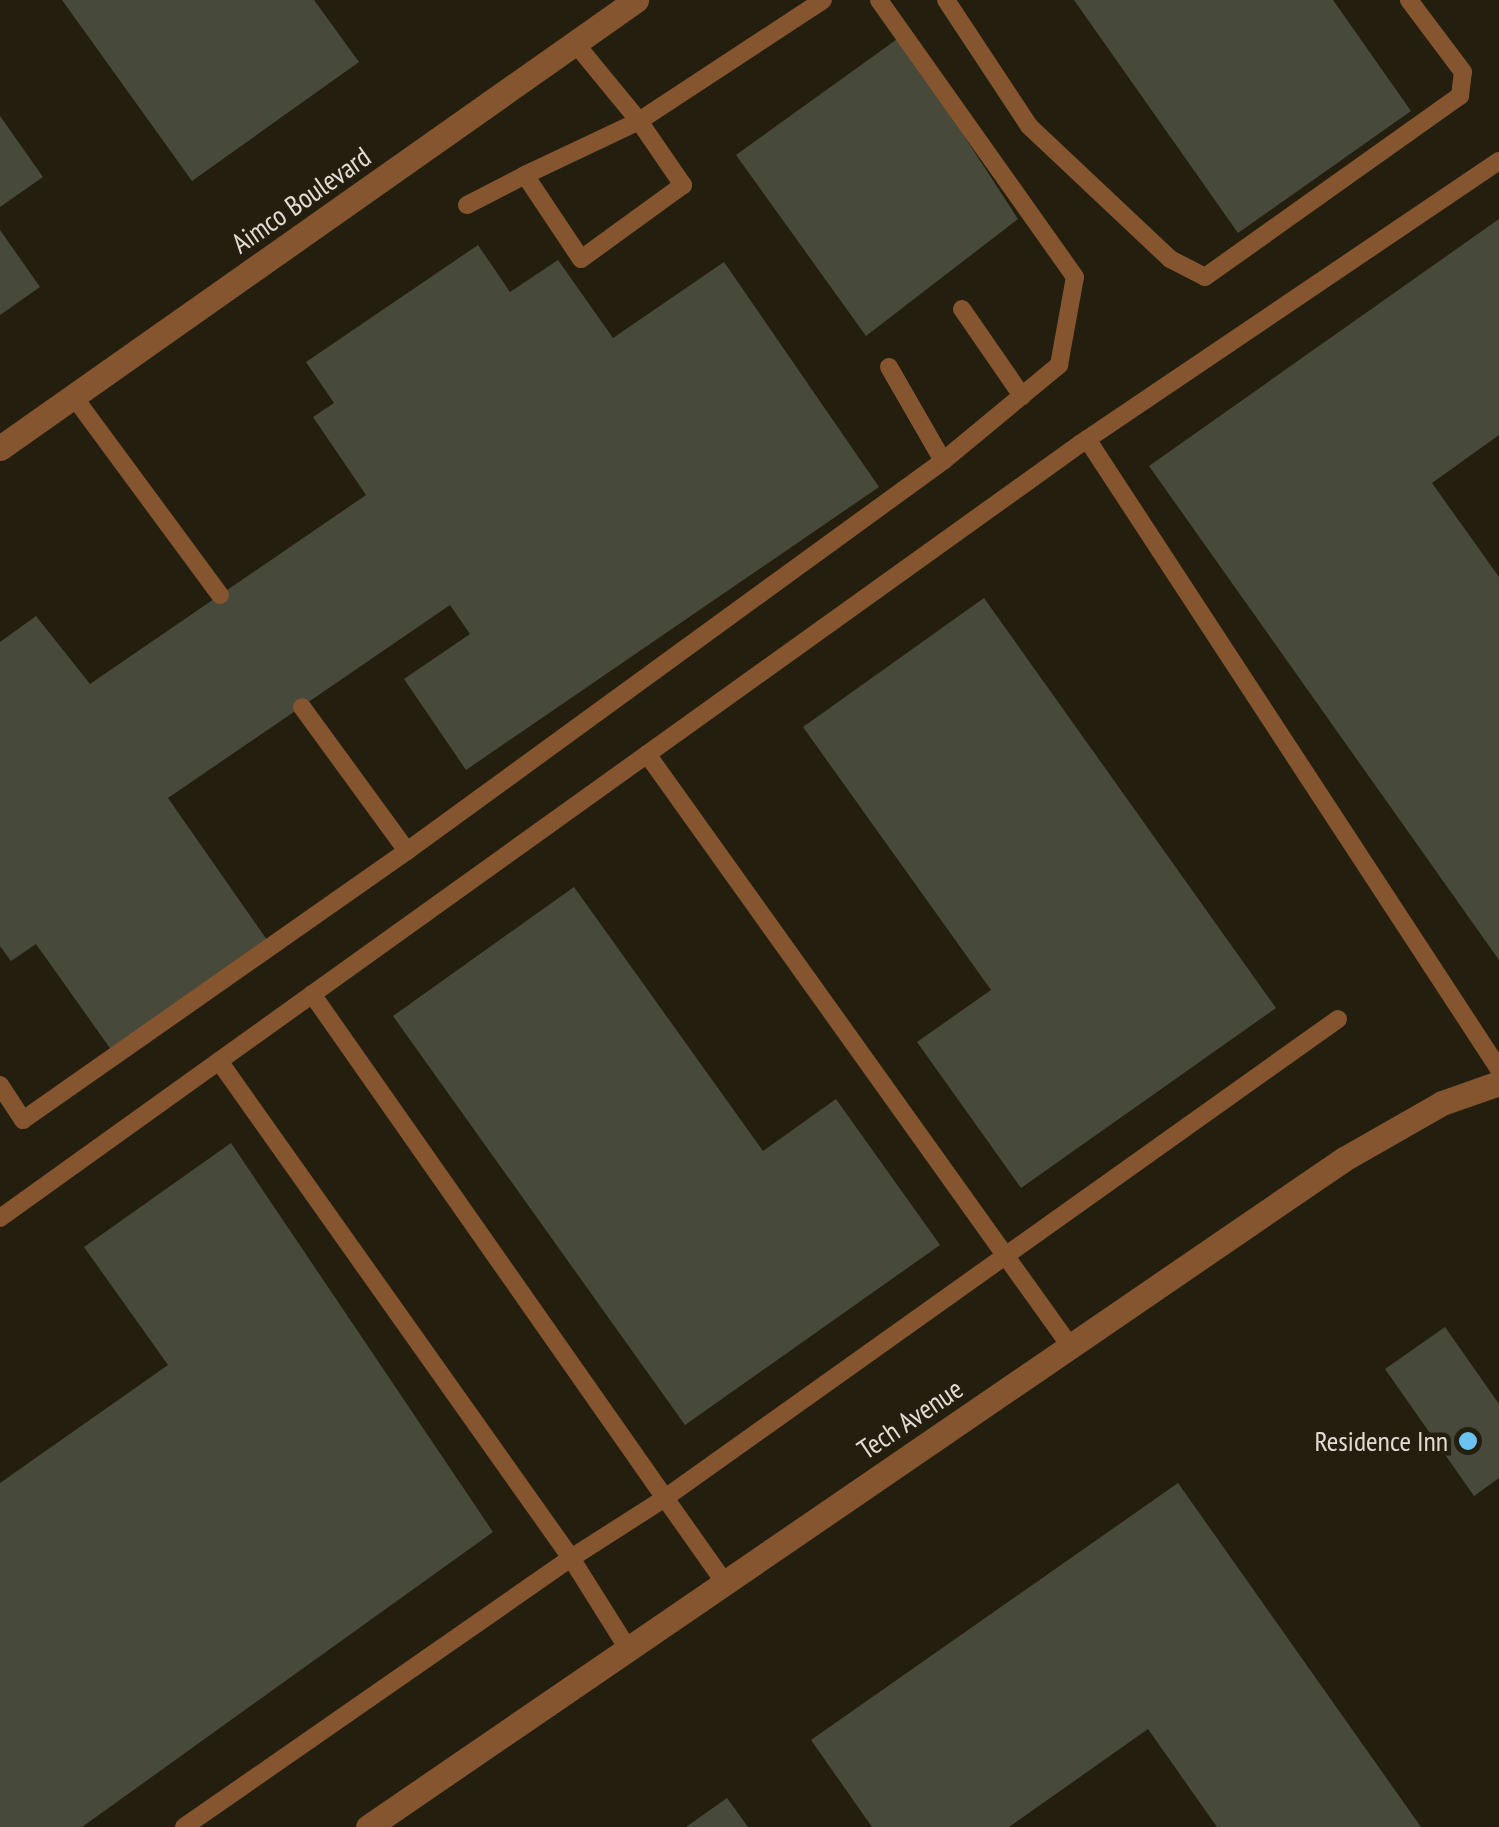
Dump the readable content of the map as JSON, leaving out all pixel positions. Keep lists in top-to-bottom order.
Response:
{
  "streets": {
    "street": ["Aimco Boulevard", "Tech Avenue"]
  },
  "places": ["Residence Inn"]
}
